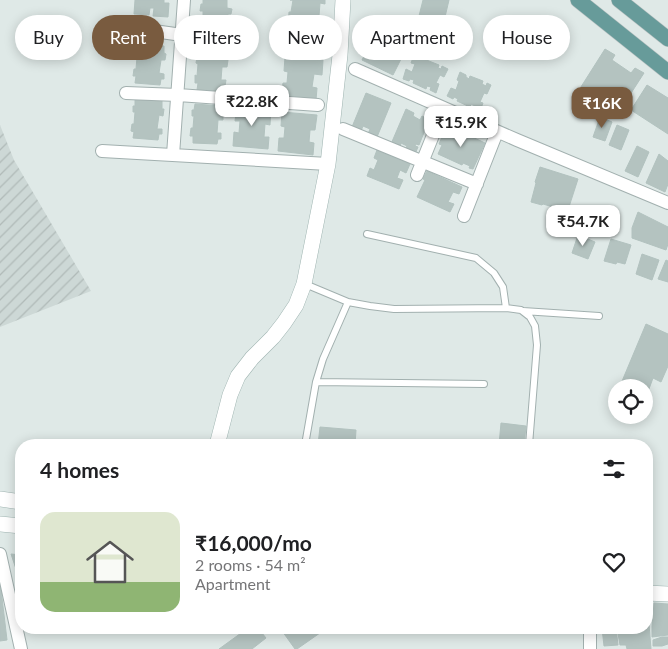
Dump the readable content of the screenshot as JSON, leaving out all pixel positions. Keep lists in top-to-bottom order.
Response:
{
  "page": {
    "chip": [
      "Buy",
      "Rent",
      "Filters",
      "New",
      "Apartment",
      "House"
    ],
    "price": [
      "₹22.8K",
      "₹16K",
      "₹15.9K",
      "₹54.7K"
    ],
    "heading": "4 homes",
    "list": [
      {
        "name": "₹16,000/mo",
        "note": "2 rooms · 54 m² · Apartment"
      }
    ]
  }
}
